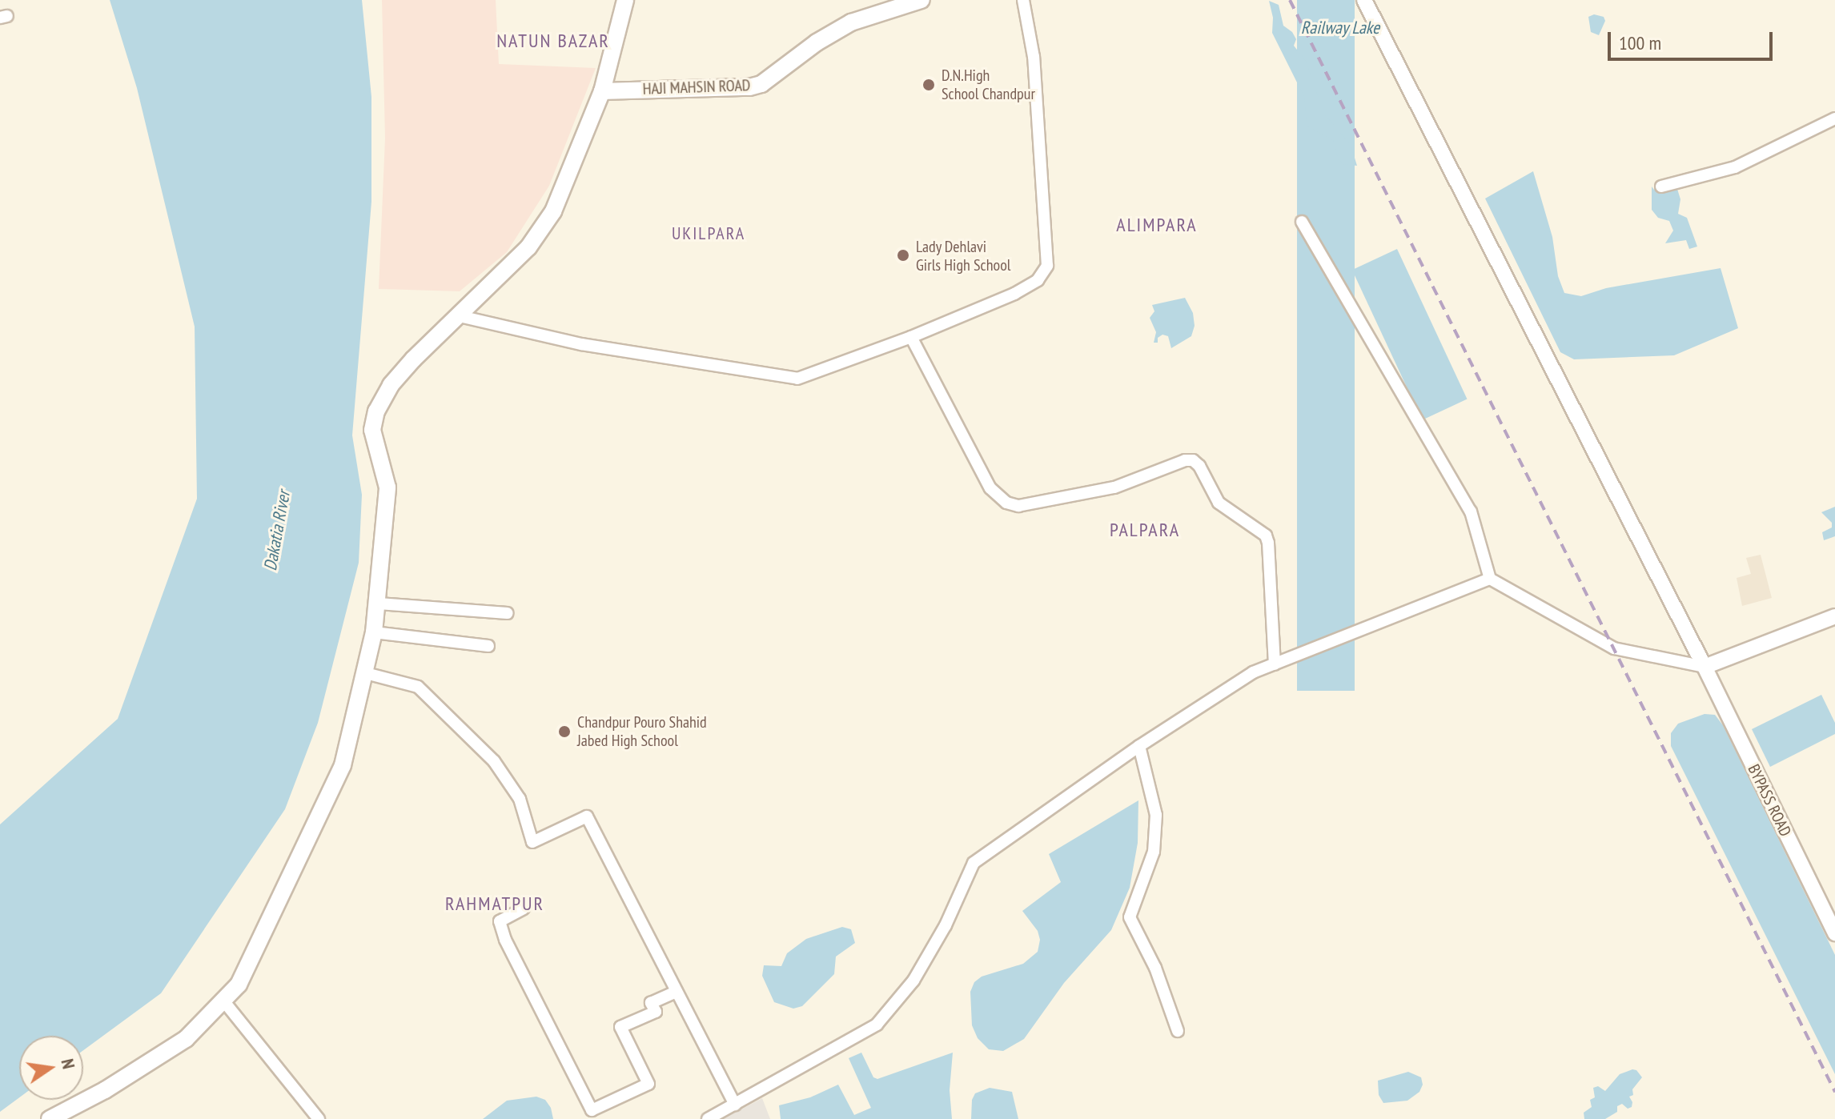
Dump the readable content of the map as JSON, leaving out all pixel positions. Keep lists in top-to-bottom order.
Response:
{
  "streets": {
    "main road": ["HAJI MAHSIN ROAD"],
    "street": ["BYPASS ROAD"]
  },
  "districts": [
    "NATUN BAZAR",
    "ALIMPARA",
    "UKILPARA",
    "PALPARA",
    "RAHMATPUR"
  ],
  "water": ["Railway Lake", "Dakatia River"],
  "places": ["D.N.High School Chandpur", "Lady Dehlavi Girls High School", "Chandpur Pouro Shahid Jabed High School"],
  "scale_bar": "100 m",
  "north": "right"
}
